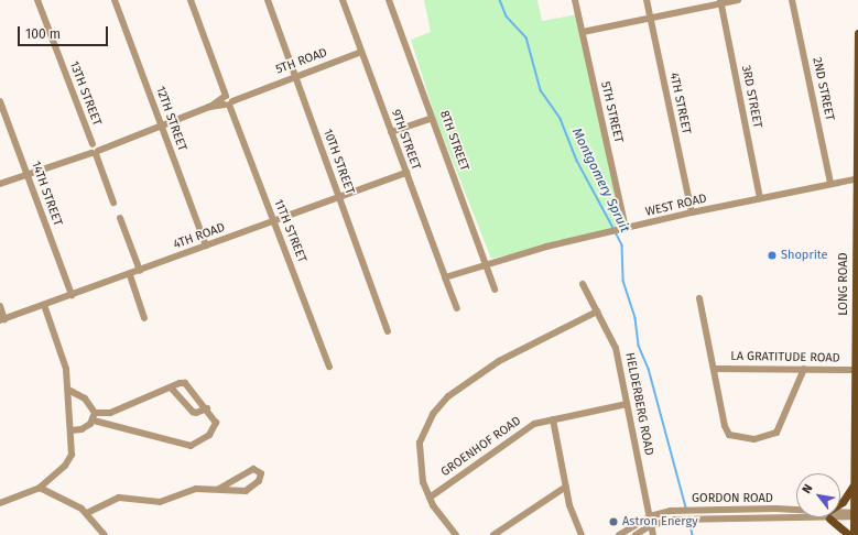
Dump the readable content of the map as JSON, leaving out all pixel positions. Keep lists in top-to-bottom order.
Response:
{
  "streets": {
    "main road": ["LONG ROAD"],
    "street": [
      "5TH ROAD",
      "2ND STREET",
      "13TH STREET",
      "3RD STREET",
      "4TH STREET",
      "5TH STREET",
      "12TH STREET",
      "9TH STREET",
      "8TH STREET",
      "10TH STREET",
      "14TH STREET",
      "WEST ROAD",
      "11TH STREET",
      "4TH ROAD",
      "LA GRATITUDE ROAD",
      "HELDERBERG ROAD",
      "GROENHOF ROAD",
      "GORDON ROAD"
    ]
  },
  "crossings": [
    ["5TH ROAD", "13TH STREET"],
    ["5TH ROAD", "12TH STREET"],
    ["5TH ROAD", "9TH STREET"],
    ["5TH ROAD", "10TH STREET"],
    ["5TH ROAD", "14TH STREET"],
    ["5TH ROAD", "11TH STREET"],
    ["2ND STREET", "WEST ROAD"],
    ["3RD STREET", "WEST ROAD"],
    ["4TH STREET", "WEST ROAD"],
    ["5TH STREET", "WEST ROAD"],
    ["12TH STREET", "4TH ROAD"],
    ["9TH STREET", "WEST ROAD"],
    ["9TH STREET", "4TH ROAD"],
    ["8TH STREET", "WEST ROAD"],
    ["10TH STREET", "4TH ROAD"],
    ["14TH STREET", "4TH ROAD"],
    ["WEST ROAD", "LONG ROAD"],
    ["11TH STREET", "4TH ROAD"],
    ["LONG ROAD", "LA GRATITUDE ROAD"],
    ["LONG ROAD", "GORDON ROAD"],
    ["HELDERBERG ROAD", "GROENHOF ROAD"],
    ["HELDERBERG ROAD", "GORDON ROAD"]
  ],
  "water": ["Montgomery Spruit"],
  "places": ["Shoprite", "Astron Energy"],
  "scale_bar": "100 m",
  "north": "top left"
}
